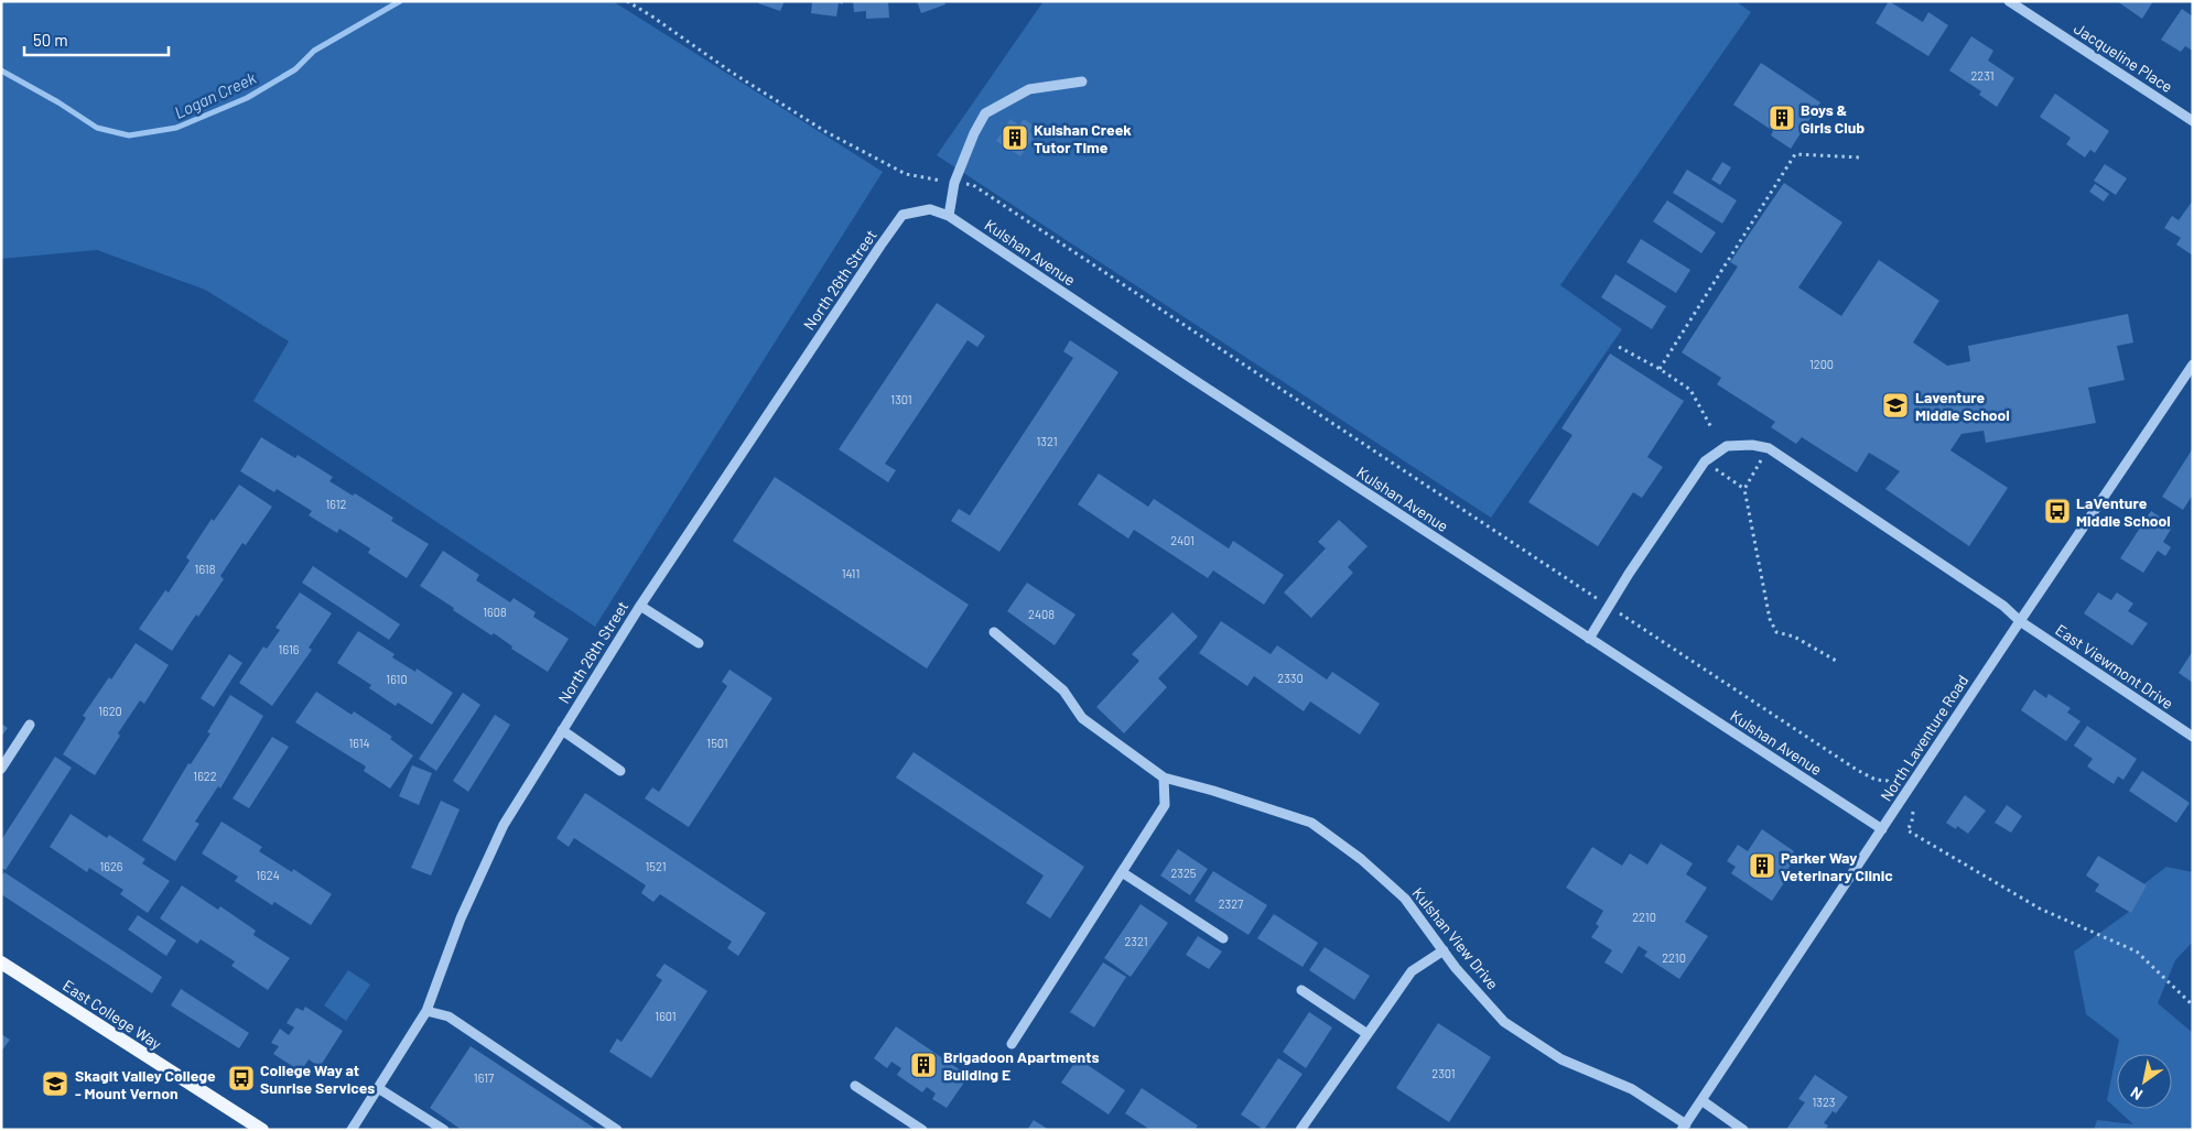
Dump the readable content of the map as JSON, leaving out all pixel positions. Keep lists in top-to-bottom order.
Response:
{
  "streets": {
    "main road": ["East College Way"],
    "street": [
      "Jacqueline Place",
      "Kulshan Avenue",
      "North 26th Street",
      "East Viewmont Drive",
      "North Laventure Road",
      "Kulshan View Drive"
    ]
  },
  "crossings": [
    ["Kulshan Avenue", "North 26th Street"],
    ["Kulshan Avenue", "North Laventure Road"],
    ["East Viewmont Drive", "North Laventure Road"],
    ["North Laventure Road", "Kulshan View Drive"]
  ],
  "water": ["Logan Creek"],
  "places": {
    "building": [
      "Boys & Girls Club",
      "Kulshan Creek Tutor Time",
      "Parker Way Veterinary Clinic",
      "Brigadoon Apartments Building E"
    ],
    "school or university": ["Laventure Middle School", "Skagit Valley College - Mount Vernon"],
    "bus stop": ["LaVenture Middle School", "College Way at Sunrise Services"]
  },
  "house_numbers": [
    "2231",
    "1200",
    "1301",
    "1321",
    "1612",
    "2401",
    "1618",
    "1411",
    "1608",
    "2408",
    "1616",
    "2330",
    "1610",
    "1620",
    "1614",
    "1501",
    "1622",
    "1626",
    "1521",
    "2325",
    "1624",
    "2327",
    "2210",
    "2321",
    "2210",
    "1601",
    "2301",
    "1617",
    "1323"
  ],
  "scale_bar": "50 m",
  "north": "bottom left"
}
